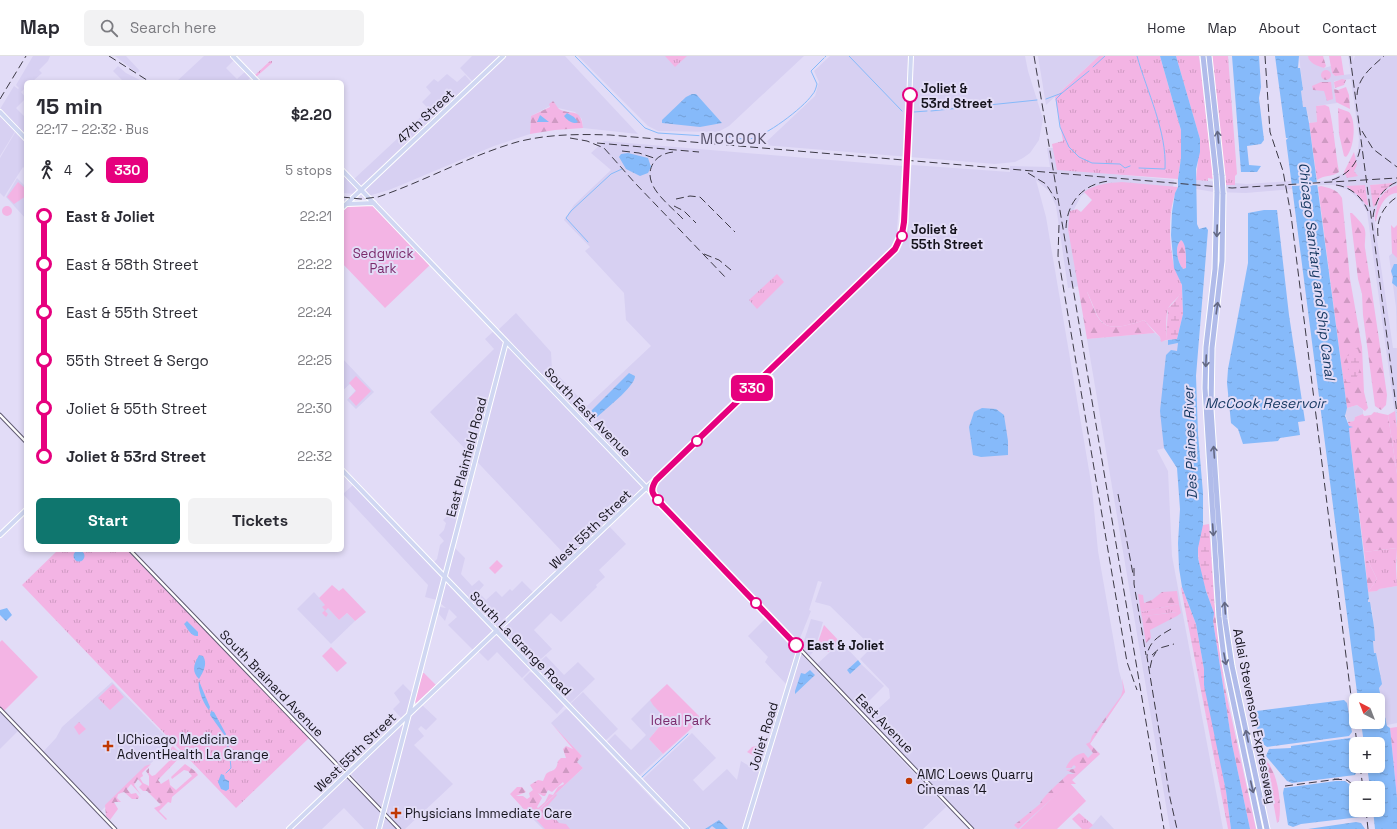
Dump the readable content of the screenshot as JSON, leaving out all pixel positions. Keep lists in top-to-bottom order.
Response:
{
  "streets": {
    "highway": ["Adlai Stevenson Expressway"],
    "main road": [
      "47th Street",
      "South East Avenue",
      "East Plainfield Road",
      "West 55th Street",
      "South La Grange Road",
      "Joliet Road"
    ],
    "street": ["South Brainard Avenue", "East Avenue"]
  },
  "crossings": [
    ["47th Street", "South East Avenue"],
    ["South East Avenue", "East Plainfield Road"],
    ["South East Avenue", "West 55th Street"],
    ["South East Avenue", "East Avenue"],
    ["South East Avenue", "Joliet Road"],
    ["East Plainfield Road", "West 55th Street"],
    ["East Plainfield Road", "South La Grange Road"],
    ["East Plainfield Road", "South Brainard Avenue"],
    ["West 55th Street", "South La Grange Road"],
    ["West 55th Street", "South Brainard Avenue"],
    ["East Avenue", "Joliet Road"]
  ],
  "districts": ["MCCOOK"],
  "water": ["Chicago Sanitary and Ship Canal", "McCook Reservoir", "Des Plaines River"],
  "parks": ["Sedgwick Park", "Ideal Park"],
  "places": {
    "other": [
      "Joliet & 53rd Street",
      "Joliet & 55th Street",
      "East & Joliet",
      "AMC Loews Quarry Cinemas 14"
    ],
    "health": ["UChicago Medicine AdventHealth La Grange", "Physicians Immediate Care"]
  },
  "lines": ["bus line 330"],
  "north": "top left",
  "page": {
    "header": "Map",
    "search": "Search here",
    "nav": [
      "Home",
      "Map",
      "About",
      "Contact"
    ],
    "on_map": "330",
    "heading": ["15 min", "22:17 – 22:32 · Bus", "$2.20"],
    "legs": ["4", "330", "5 stops"],
    "list": [
      {
        "name": "East & Joliet",
        "value": "22:21"
      },
      {
        "name": "East & 58th Street",
        "value": "22:22"
      },
      {
        "name": "East & 55th Street",
        "value": "22:24"
      },
      {
        "name": "55th Street & Sergo",
        "value": "22:25"
      },
      {
        "name": "Joliet & 55th Street",
        "value": "22:30"
      },
      {
        "name": "Joliet & 53rd Street",
        "value": "22:32"
      }
    ],
    "buttons": ["Start", "Tickets"],
    "map_buttons": ["+", "−"]
  }
}
